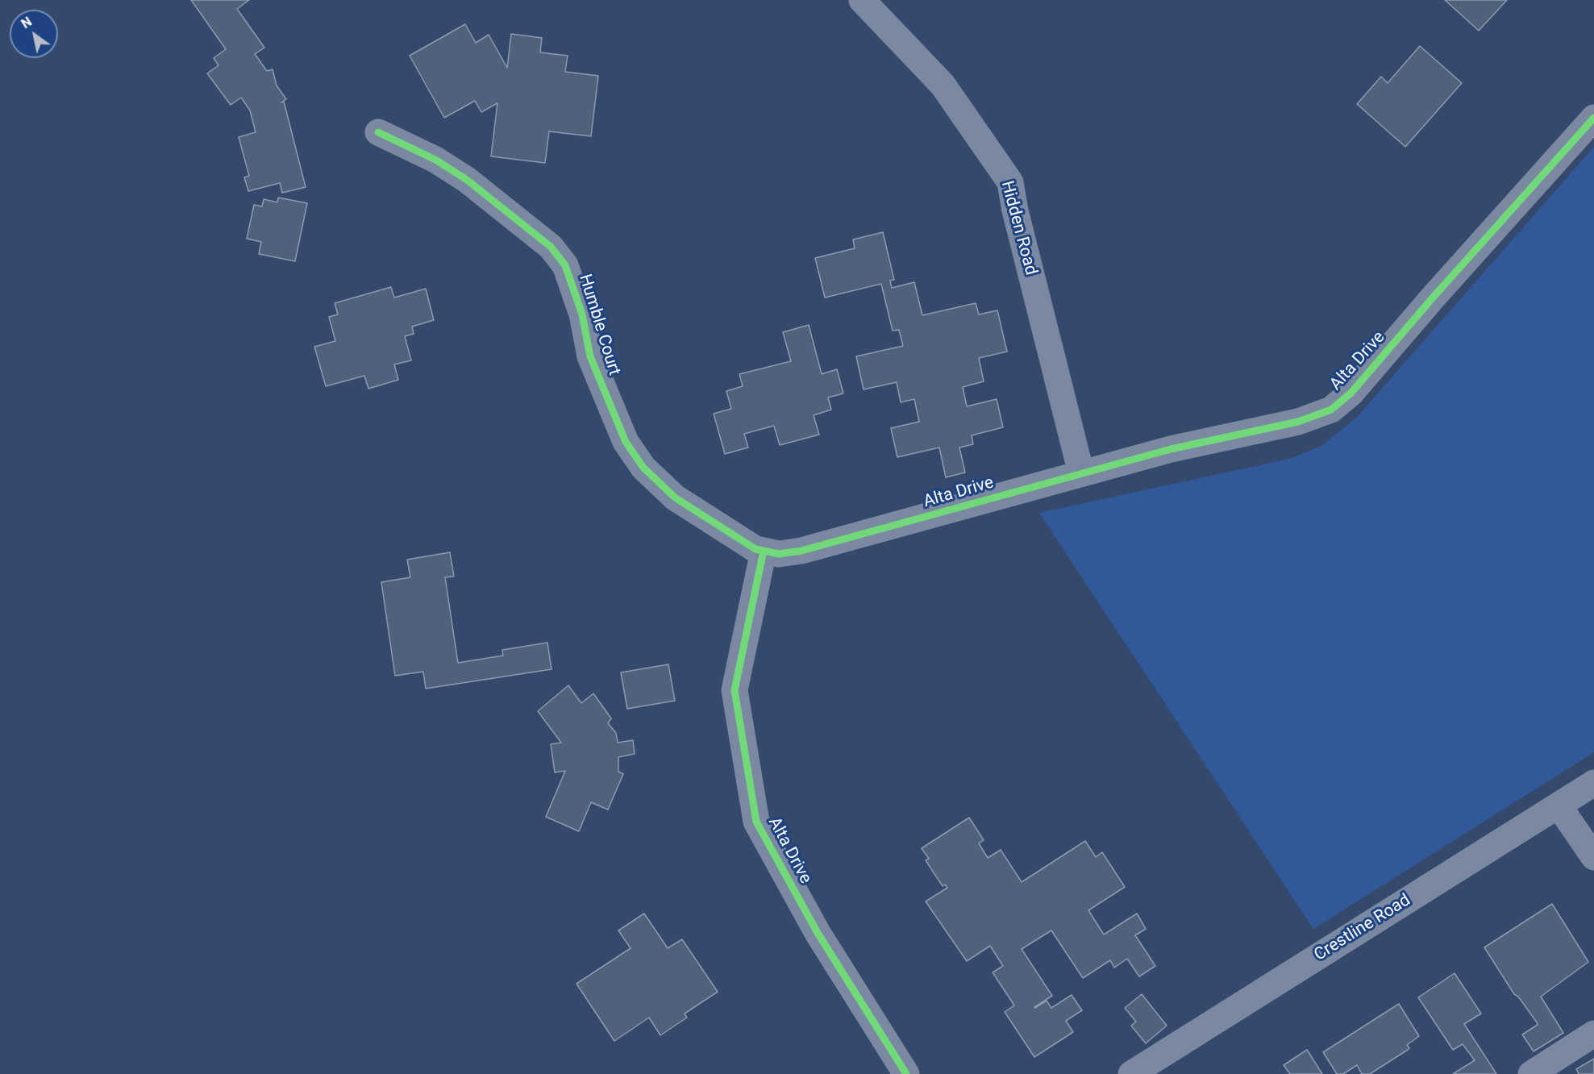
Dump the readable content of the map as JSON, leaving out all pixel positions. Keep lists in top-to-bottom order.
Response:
{
  "streets": {
    "street": [
      "Hidden Road",
      "Humble Court",
      "Alta Drive",
      "Crestline Road"
    ]
  },
  "crossings": [
    ["Hidden Road", "Alta Drive"],
    ["Humble Court", "Alta Drive"]
  ],
  "north": "top left"
}
